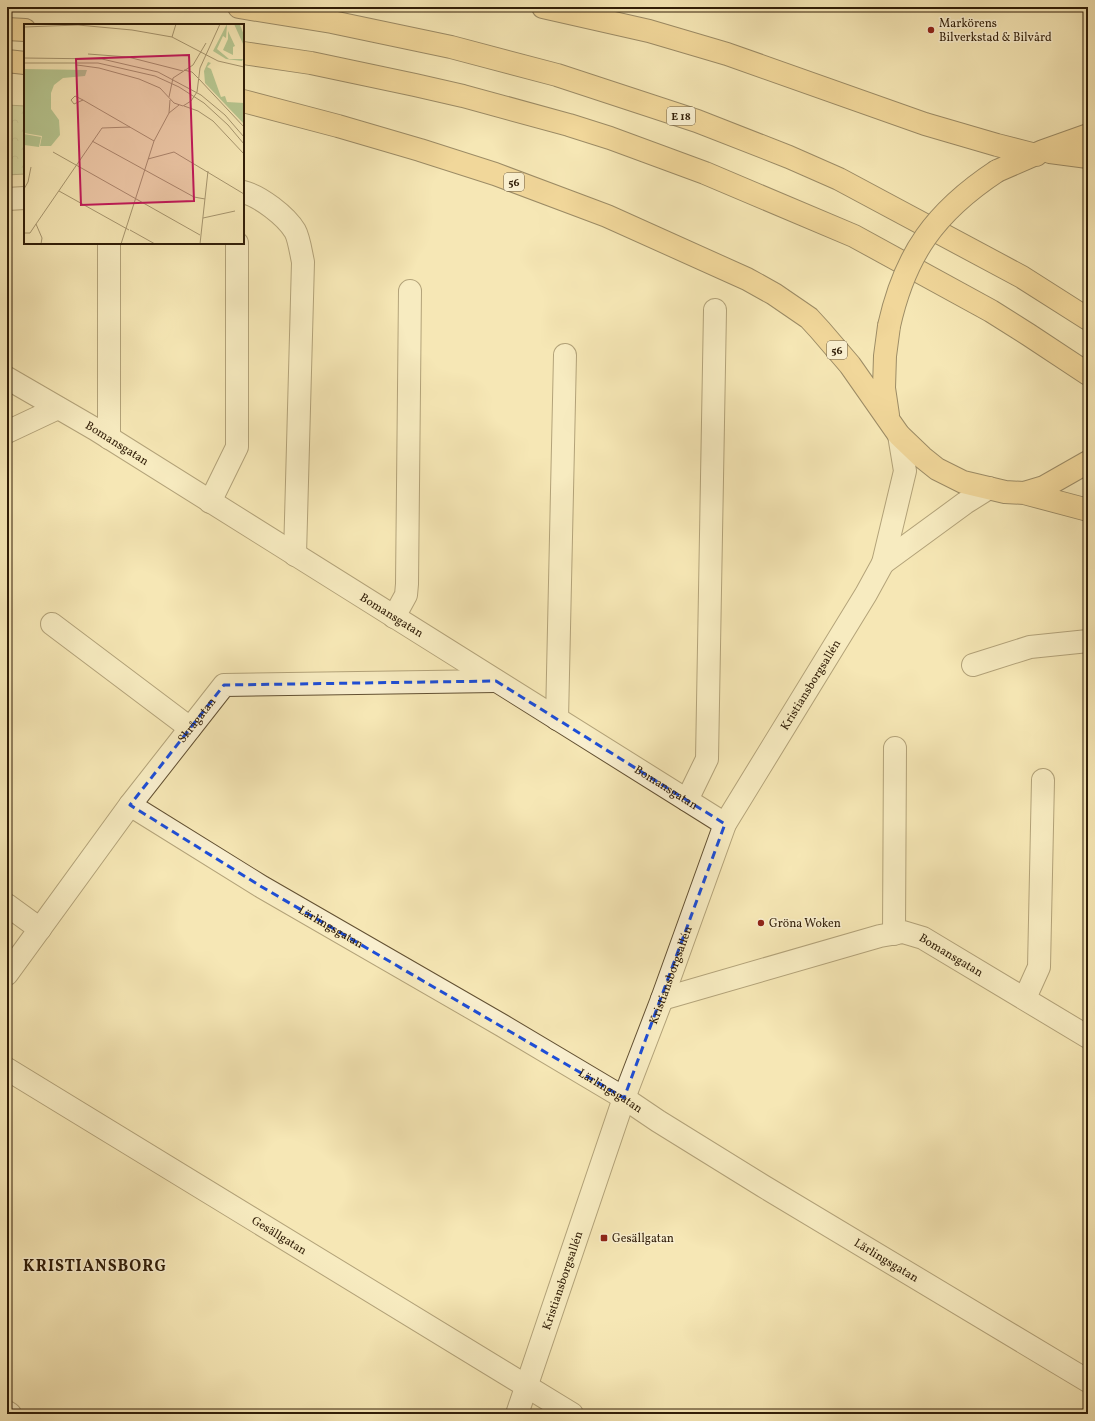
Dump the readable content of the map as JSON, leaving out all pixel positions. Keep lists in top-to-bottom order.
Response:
{
  "streets": {
    "highway": ["E 18", "56"],
    "street": [
      "Bomansgatan",
      "Kristiansborgsallén",
      "Skrågatan",
      "Lärlingsgatan",
      "Gesällgatan"
    ]
  },
  "crossings": [
    ["56", "Kristiansborgsallén"],
    ["Bomansgatan", "Kristiansborgsallén"],
    ["Bomansgatan", "Skrågatan"],
    ["Kristiansborgsallén", "Lärlingsgatan"],
    ["Kristiansborgsallén", "Gesällgatan"],
    ["Skrågatan", "Lärlingsgatan"]
  ],
  "districts": ["KRISTIANSBORG"],
  "places": {
    "other": ["Markörens Bilverkstad & Bilvård", "Gröna Woken"],
    "transit": ["Gesällgatan"]
  }
}
